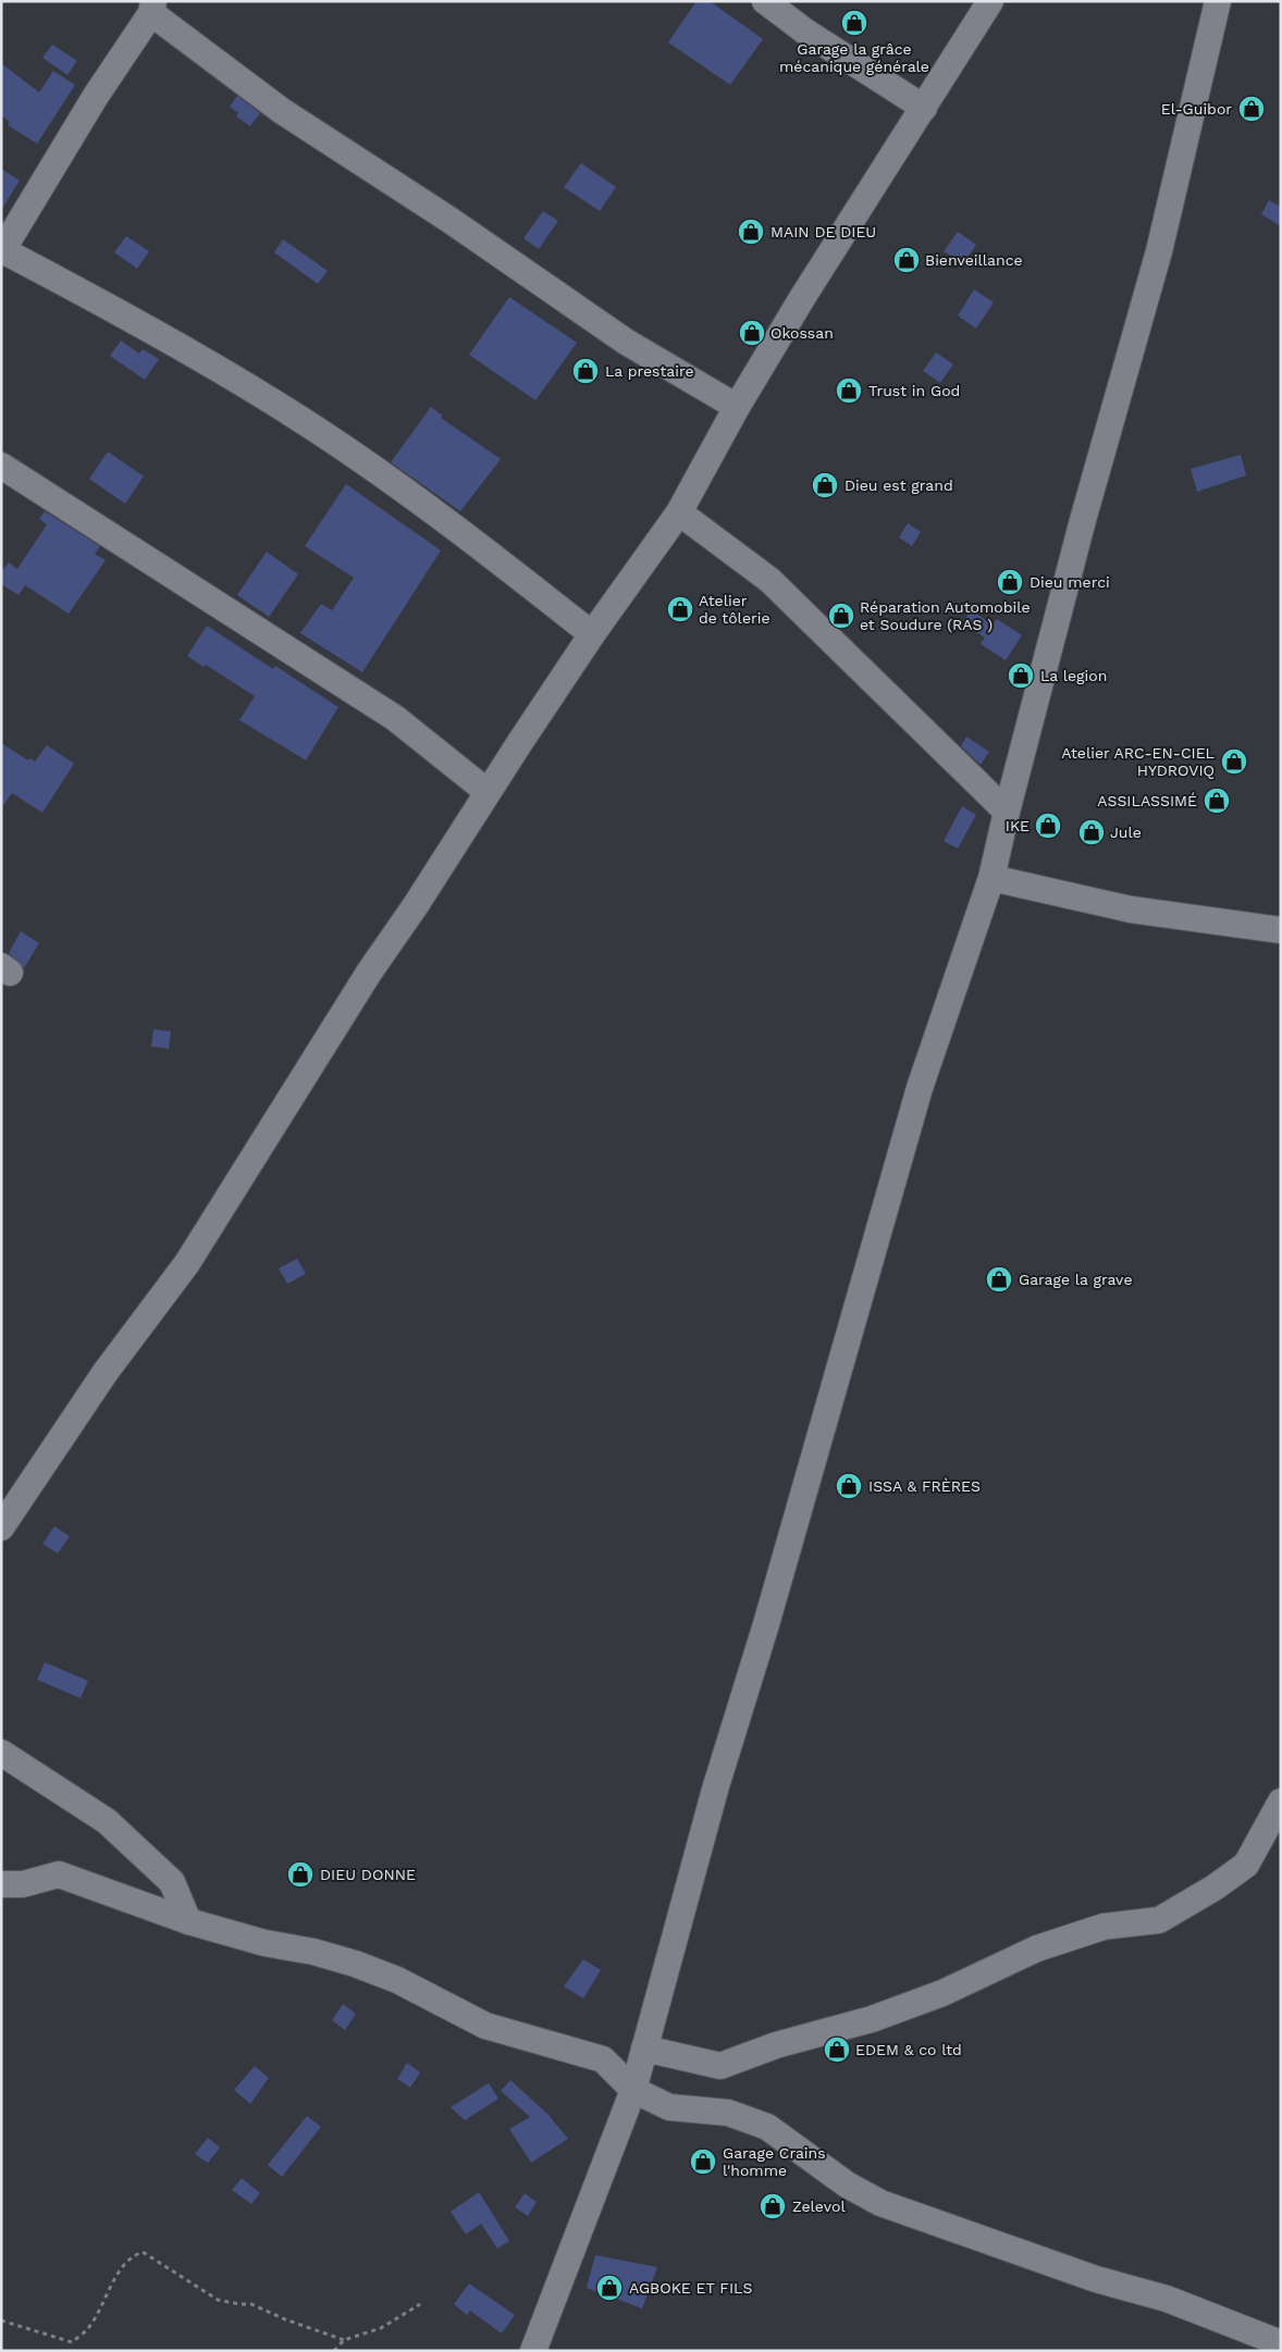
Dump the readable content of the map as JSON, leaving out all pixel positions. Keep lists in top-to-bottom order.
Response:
{
  "places": {
    "shop": [
      "Garage la grâce mécanique générale",
      "El-Guibor",
      "MAIN DE DIEU",
      "Bienveillance",
      "Okossan",
      "La prestaire",
      "Trust in God",
      "Dieu est grand",
      "Dieu merci",
      "Atelier de tôlerie",
      "Réparation Automobile et Soudure (RAS )",
      "La legion",
      "Atelier ARC-EN-CIEL HYDROVIQ",
      "ASSILASSIMÉ",
      "IKE",
      "Jule",
      "Garage la grave",
      "ISSA & FRÈRES",
      "DIEU DONNE",
      "EDEM & co ltd",
      "Garage Crains l'homme",
      "Zelevol",
      "AGBOKE ET FILS"
    ]
  }
}
